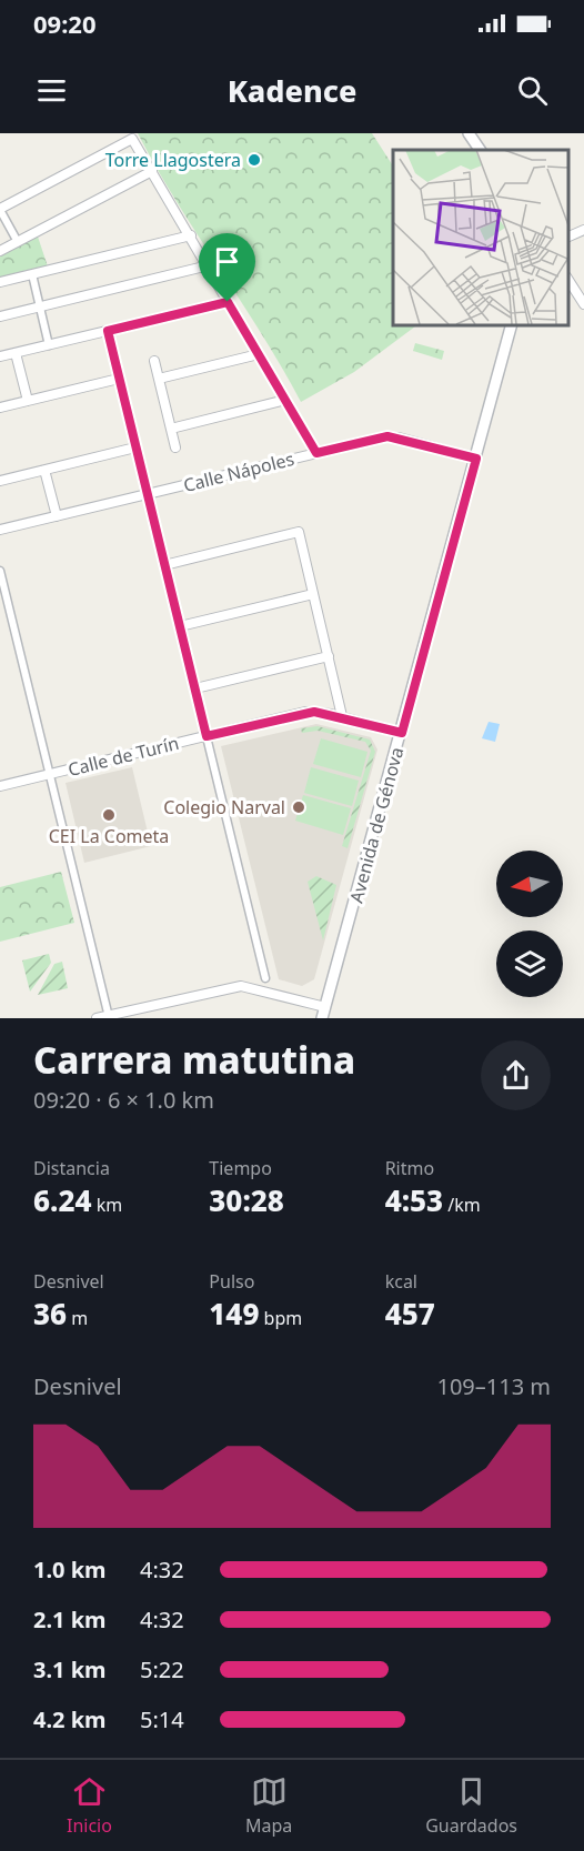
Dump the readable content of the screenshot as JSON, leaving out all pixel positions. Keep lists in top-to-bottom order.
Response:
{
  "streets": {
    "street": ["Calle Nápoles", "Calle de Turín", "Avenida de Génova"]
  },
  "crossings": [
    ["Calle Nápoles", "Avenida de Génova"],
    ["Calle de Turín", "Avenida de Génova"]
  ],
  "places": ["Torre Llagostera", "Colegio Narval", "CEI La Cometa"],
  "north": "left",
  "page": {
    "status": "09:20",
    "header": "Kadence",
    "heading": ["Carrera matutina", "09:20 · 6 × 1.0 km"],
    "stats": [
      ["Distancia", "6.24 km"],
      ["Tiempo", "30:28"],
      ["Ritmo", "4:53 /km"],
      ["Desnivel", "36 m"],
      ["Pulso", "149 bpm"],
      ["kcal", "457"]
    ],
    "chart": ["Desnivel", "109–113 m"],
    "list": [
      {
        "name": "1.0 km",
        "note": "4:32"
      },
      {
        "name": "2.1 km",
        "note": "4:32"
      },
      {
        "name": "3.1 km",
        "note": "5:22"
      },
      {
        "name": "4.2 km",
        "note": "5:14"
      }
    ],
    "tabs": ["Inicio", "Mapa", "Guardados"]
  }
}
